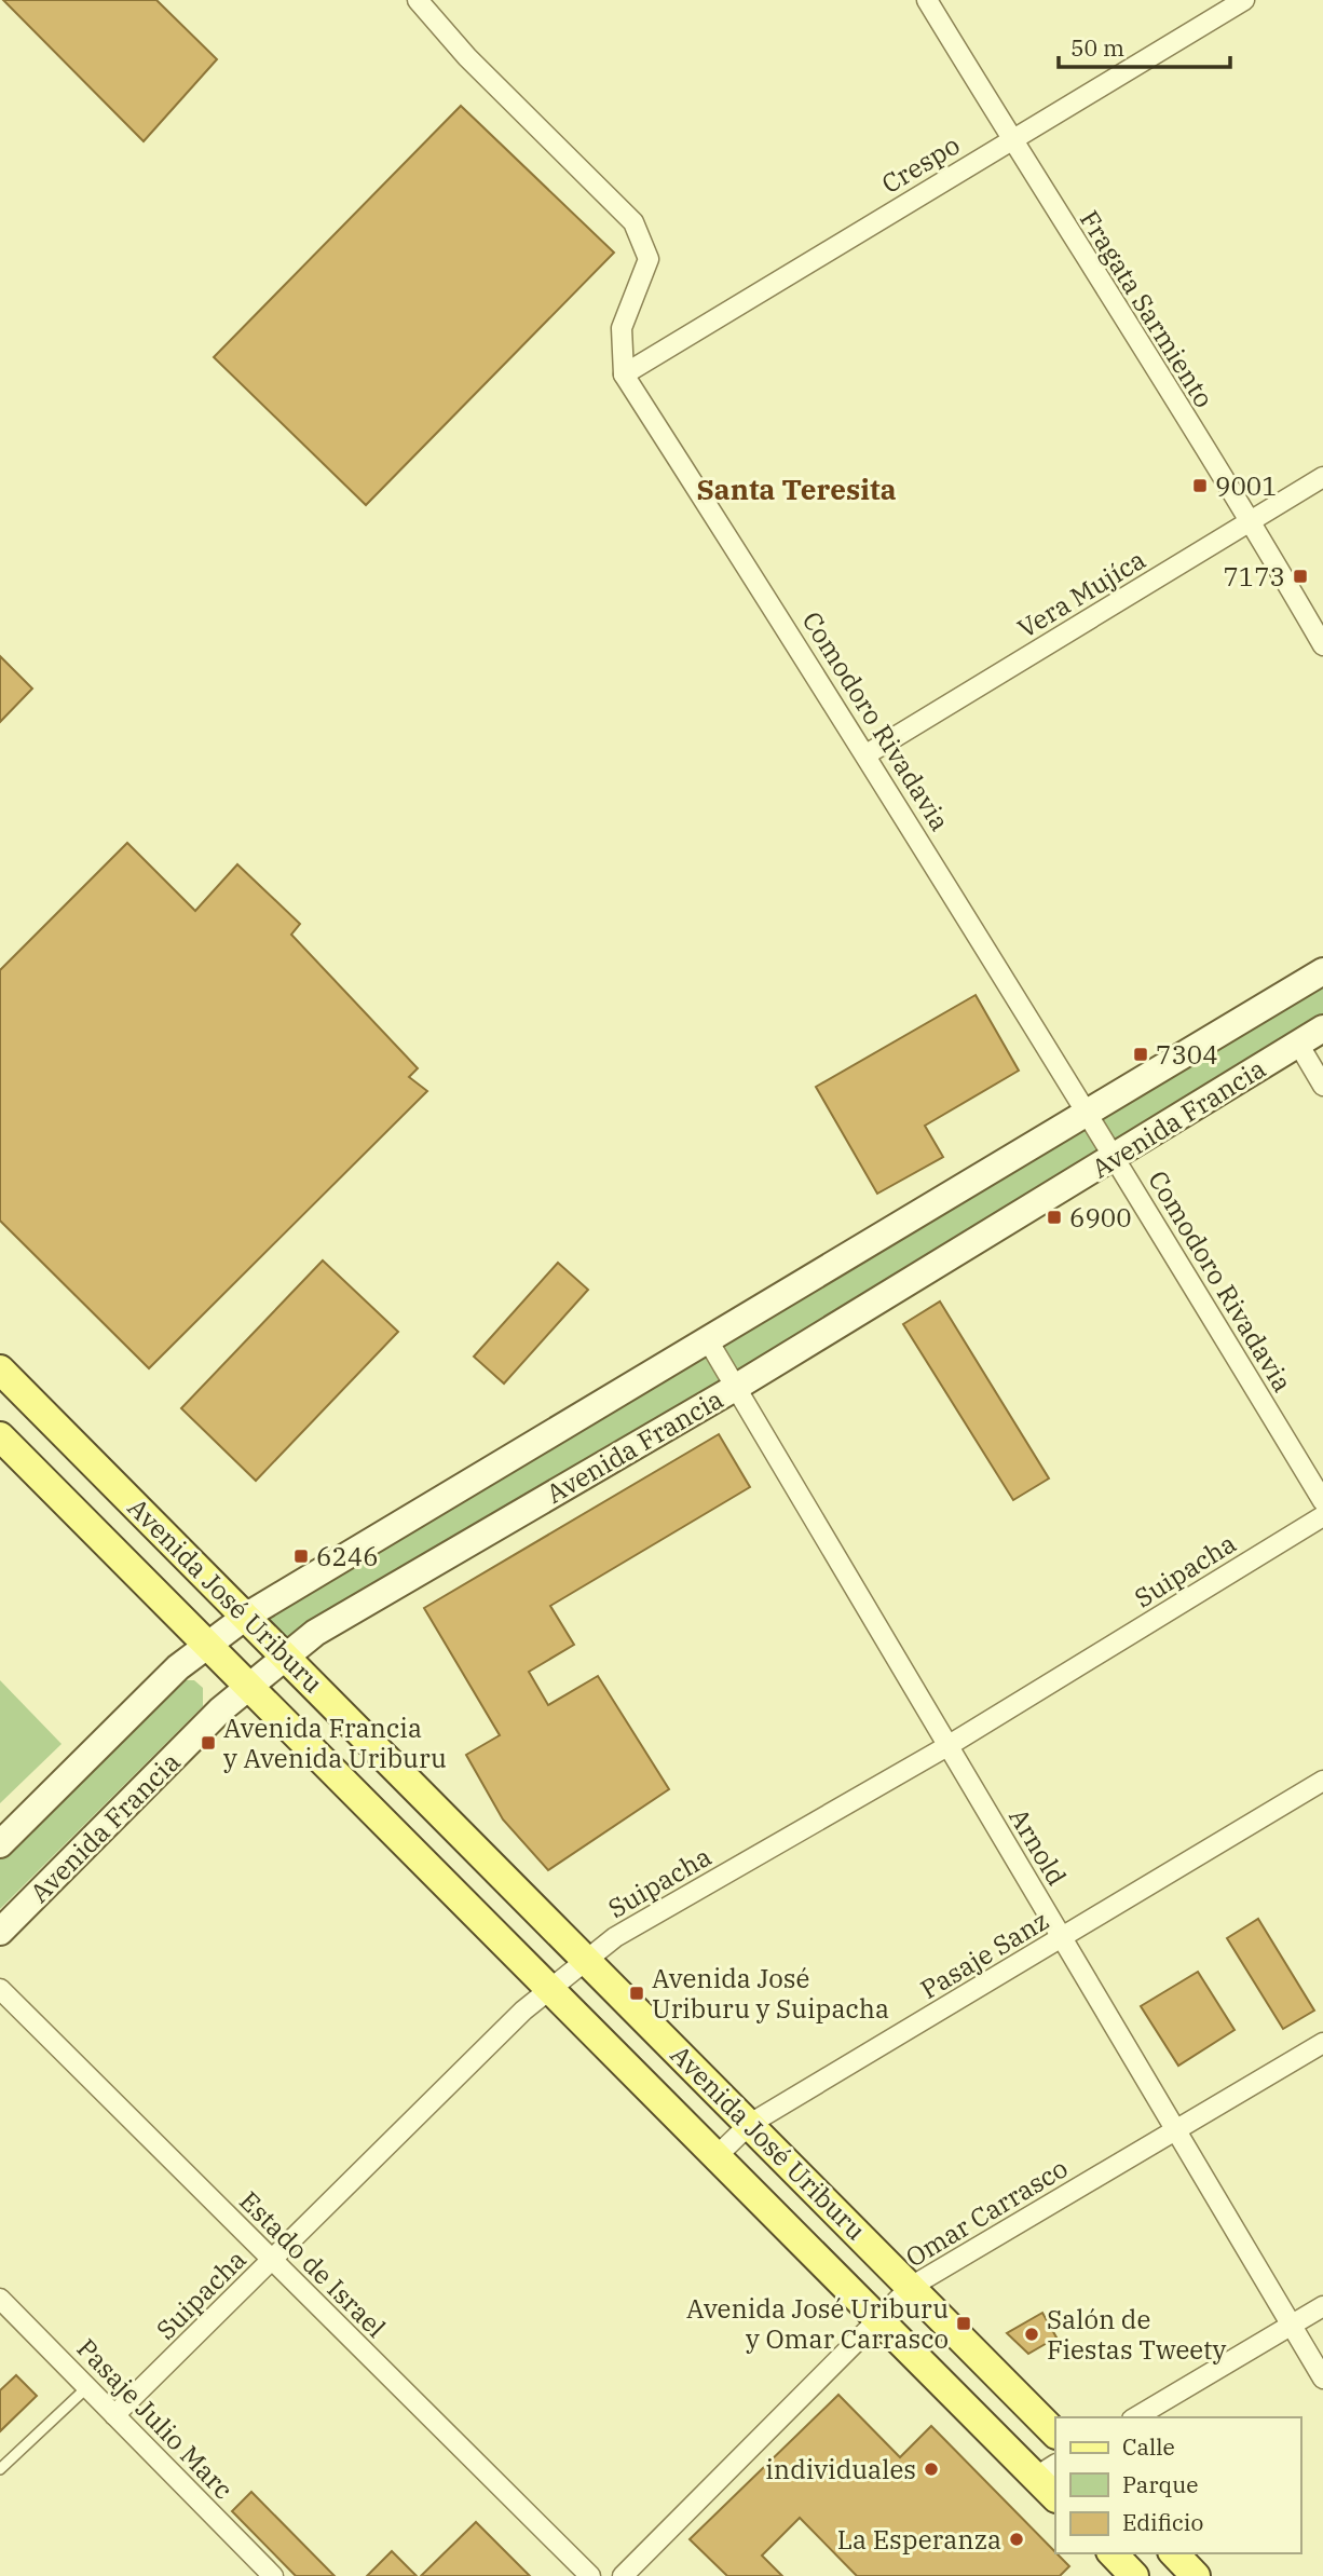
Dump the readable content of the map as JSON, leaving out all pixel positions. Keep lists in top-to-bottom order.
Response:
{
  "streets": {
    "main road": ["Avenida Francia", "Avenida José Uriburu"],
    "street": [
      "Crespo",
      "Fragata Sarmiento",
      "Vera Mujíca",
      "Comodoro Rivadavia",
      "Suipacha",
      "Arnold",
      "Pasaje Sanz",
      "Omar Carrasco",
      "Estado de Israel",
      "Pasaje Julio Marc"
    ]
  },
  "crossings": [
    ["Crespo", "Fragata Sarmiento"],
    ["Crespo", "Comodoro Rivadavia"],
    ["Fragata Sarmiento", "Vera Mujíca"],
    ["Vera Mujíca", "Comodoro Rivadavia"],
    ["Comodoro Rivadavia", "Avenida Francia"],
    ["Avenida Francia", "Avenida José Uriburu"],
    ["Avenida Francia", "Arnold"],
    ["Suipacha", "Avenida José Uriburu"],
    ["Suipacha", "Arnold"],
    ["Suipacha", "Estado de Israel"],
    ["Suipacha", "Pasaje Julio Marc"],
    ["Avenida José Uriburu", "Pasaje Sanz"],
    ["Avenida José Uriburu", "Omar Carrasco"],
    ["Arnold", "Pasaje Sanz"],
    ["Arnold", "Omar Carrasco"]
  ],
  "districts": ["Santa Teresita"],
  "places": {
    "transit": [
      "9001",
      "7173",
      "7304",
      "6900",
      "6246",
      "Avenida Francia y Avenida Uriburu",
      "Avenida José Uriburu y Suipacha",
      "Avenida José Uriburu y Omar Carrasco"
    ],
    "other": ["Salón de Fiestas Tweety", "individuales", "La Esperanza"]
  },
  "legend": ["Calle", "Parque", "Edificio"],
  "scale_bar": "50 m"
}
